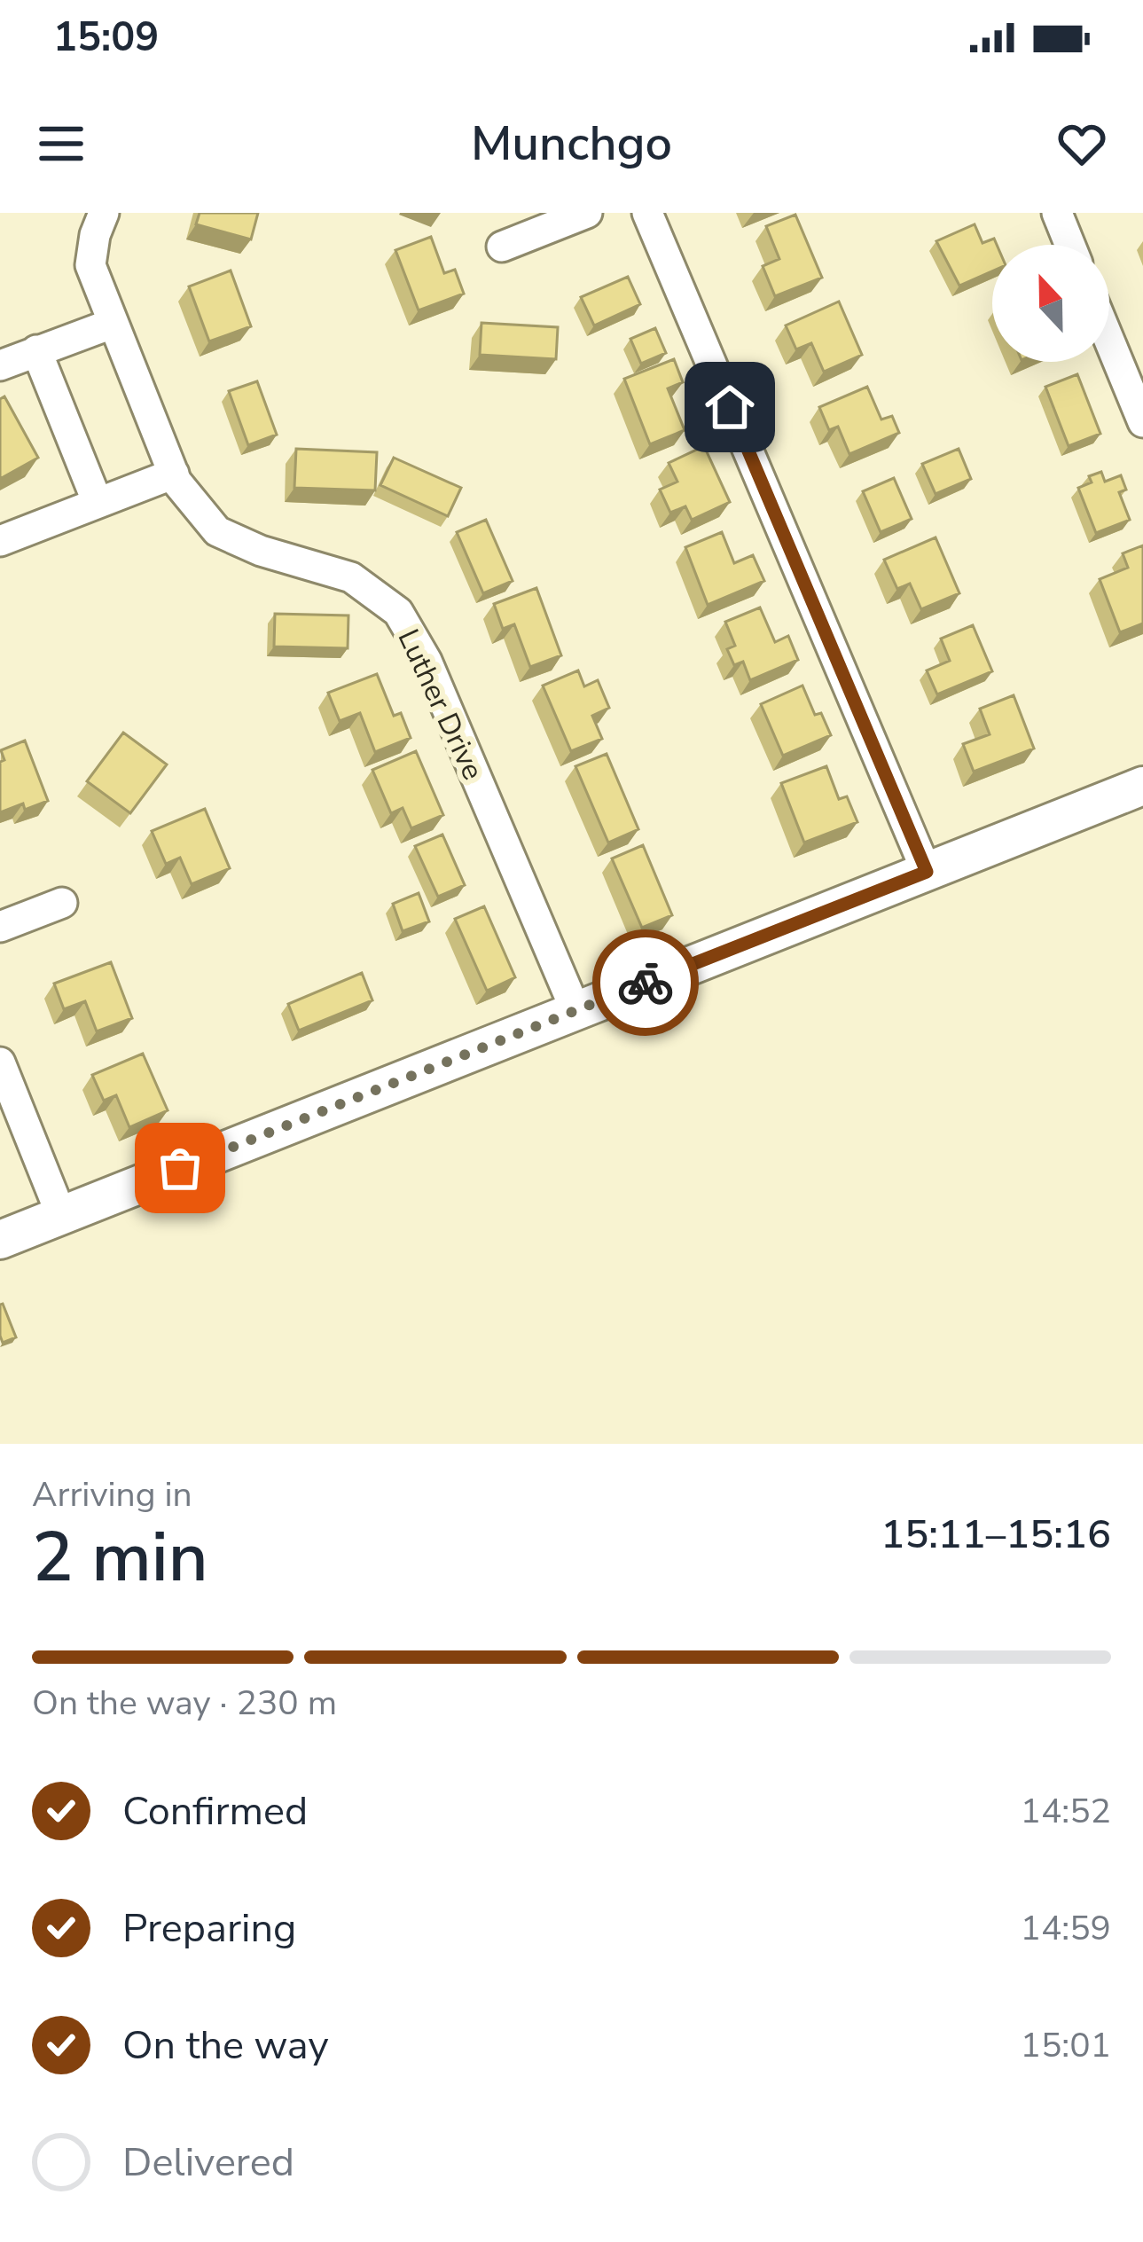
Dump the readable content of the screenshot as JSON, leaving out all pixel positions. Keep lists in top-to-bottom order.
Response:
{
  "streets": {
    "street": ["Luther Drive"]
  },
  "north": "top",
  "page": {
    "status": "15:09",
    "header": "Munchgo",
    "heading": ["2 min", "Arriving in", "15:11–15:16"],
    "bar": "On the way · 230 m",
    "list": [
      ["Confirmed", "14:52"],
      ["Preparing", "14:59"],
      ["On the way", "15:01"],
      "Delivered"
    ]
  }
}
